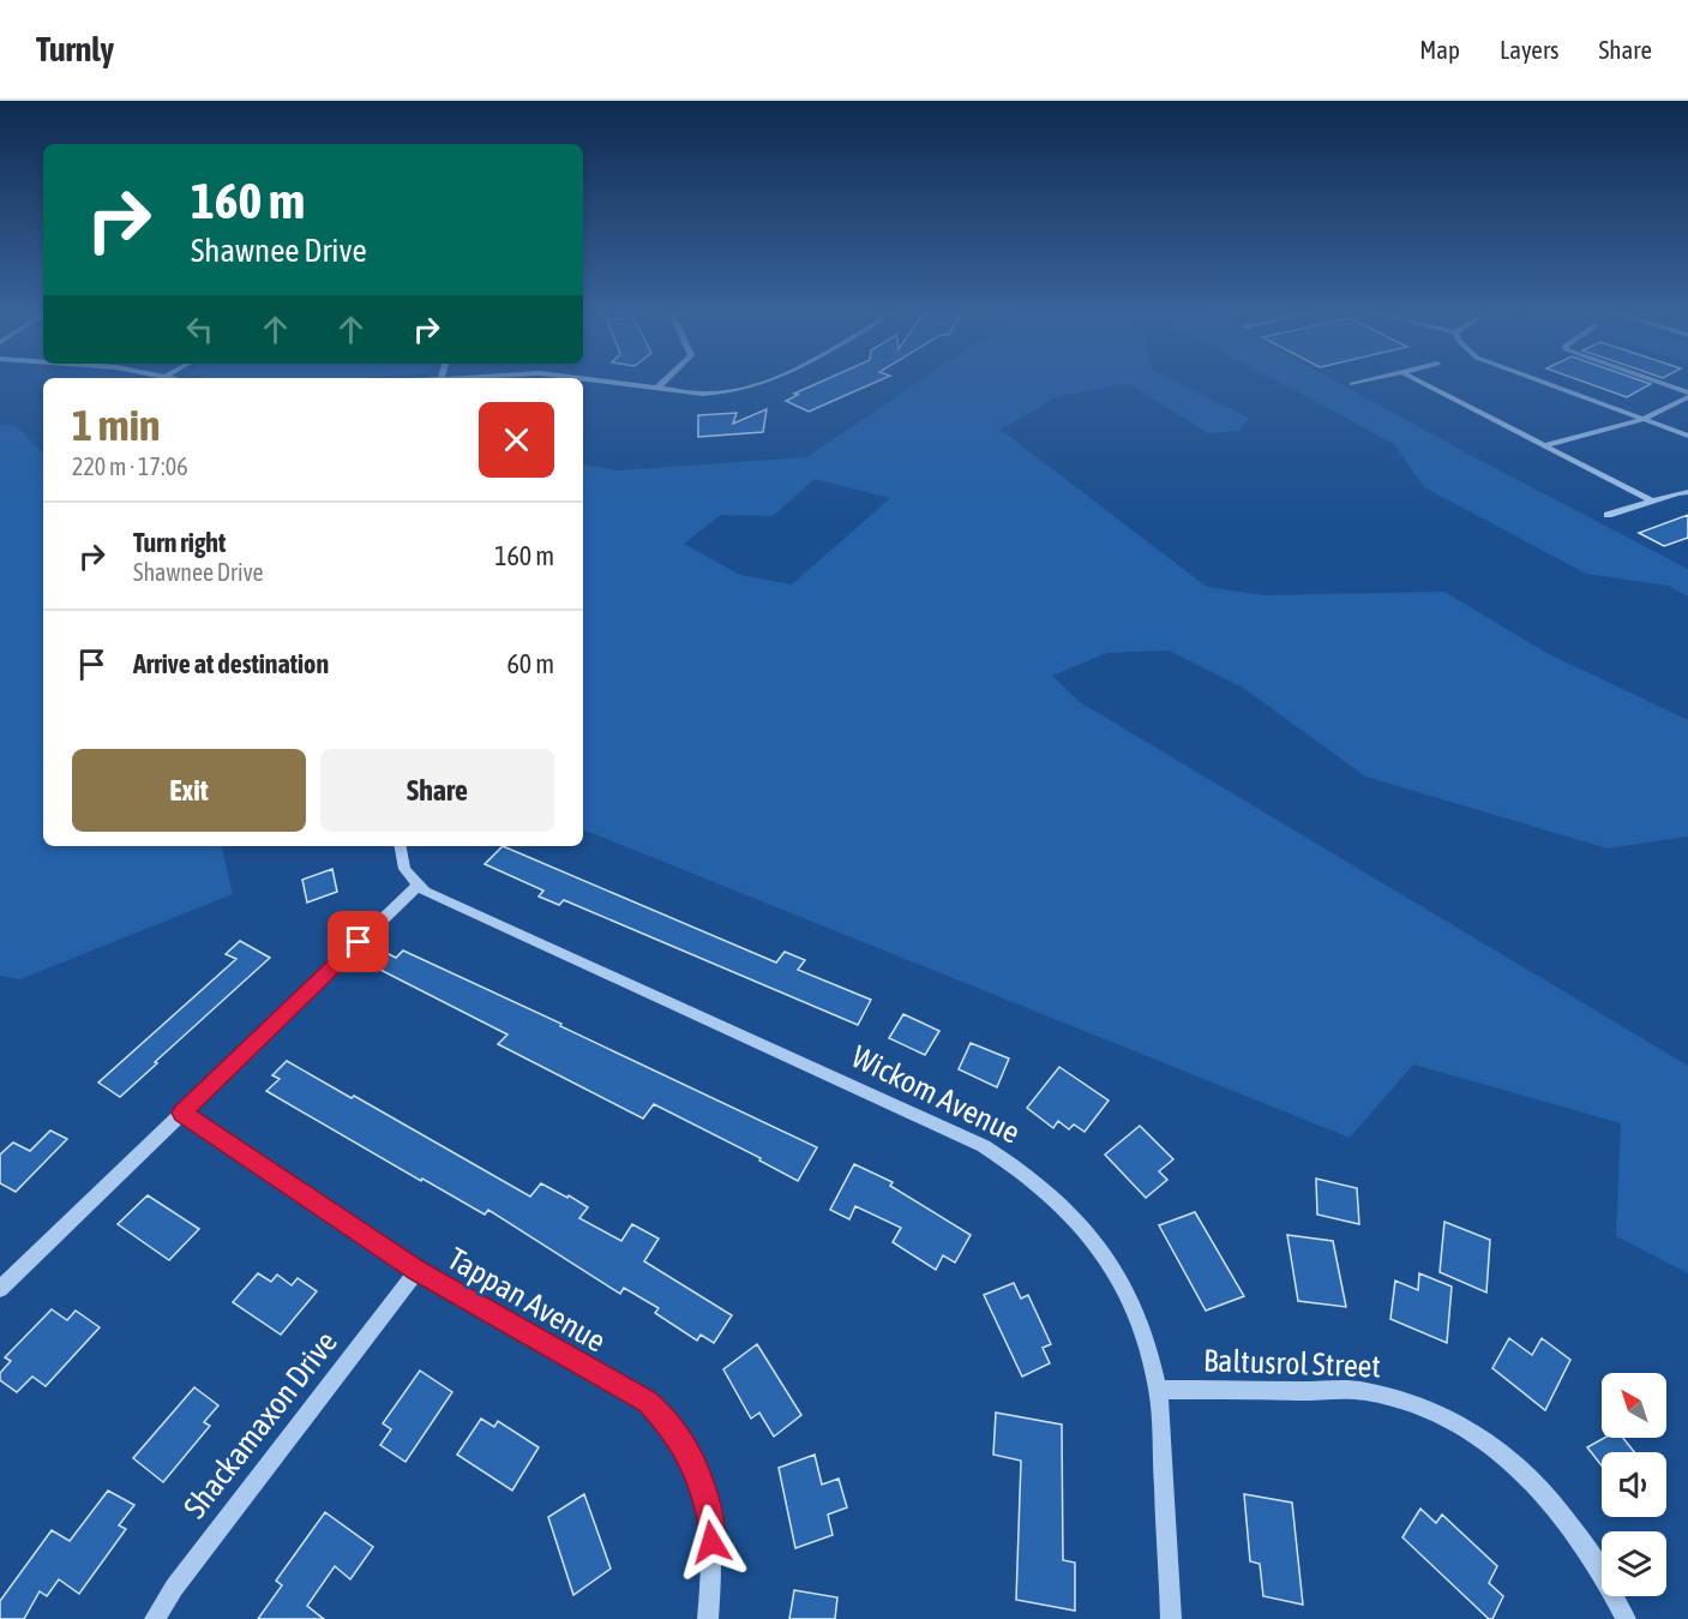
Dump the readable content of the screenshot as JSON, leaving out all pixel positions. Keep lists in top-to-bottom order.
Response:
{
  "streets": {
    "street": [
      "Wickom Avenue",
      "Tappan Avenue",
      "Baltusrol Street",
      "Shackamaxon Drive"
    ]
  },
  "crossings": [
    ["Wickom Avenue", "Baltusrol Street"],
    ["Tappan Avenue", "Shackamaxon Drive"]
  ],
  "north": "top left",
  "page": {
    "header": "Turnly",
    "nav": ["Map", "Layers", "Share"],
    "turn": ["160 m", "Shawnee Drive"],
    "heading": ["1 min", "220 m · 17:06"],
    "list": [
      {
        "name": "Turn right",
        "note": "Shawnee Drive",
        "value": "160 m"
      },
      {
        "name": "Arrive at destination",
        "value": "60 m"
      }
    ],
    "buttons": ["Exit", "Share"]
  }
}
